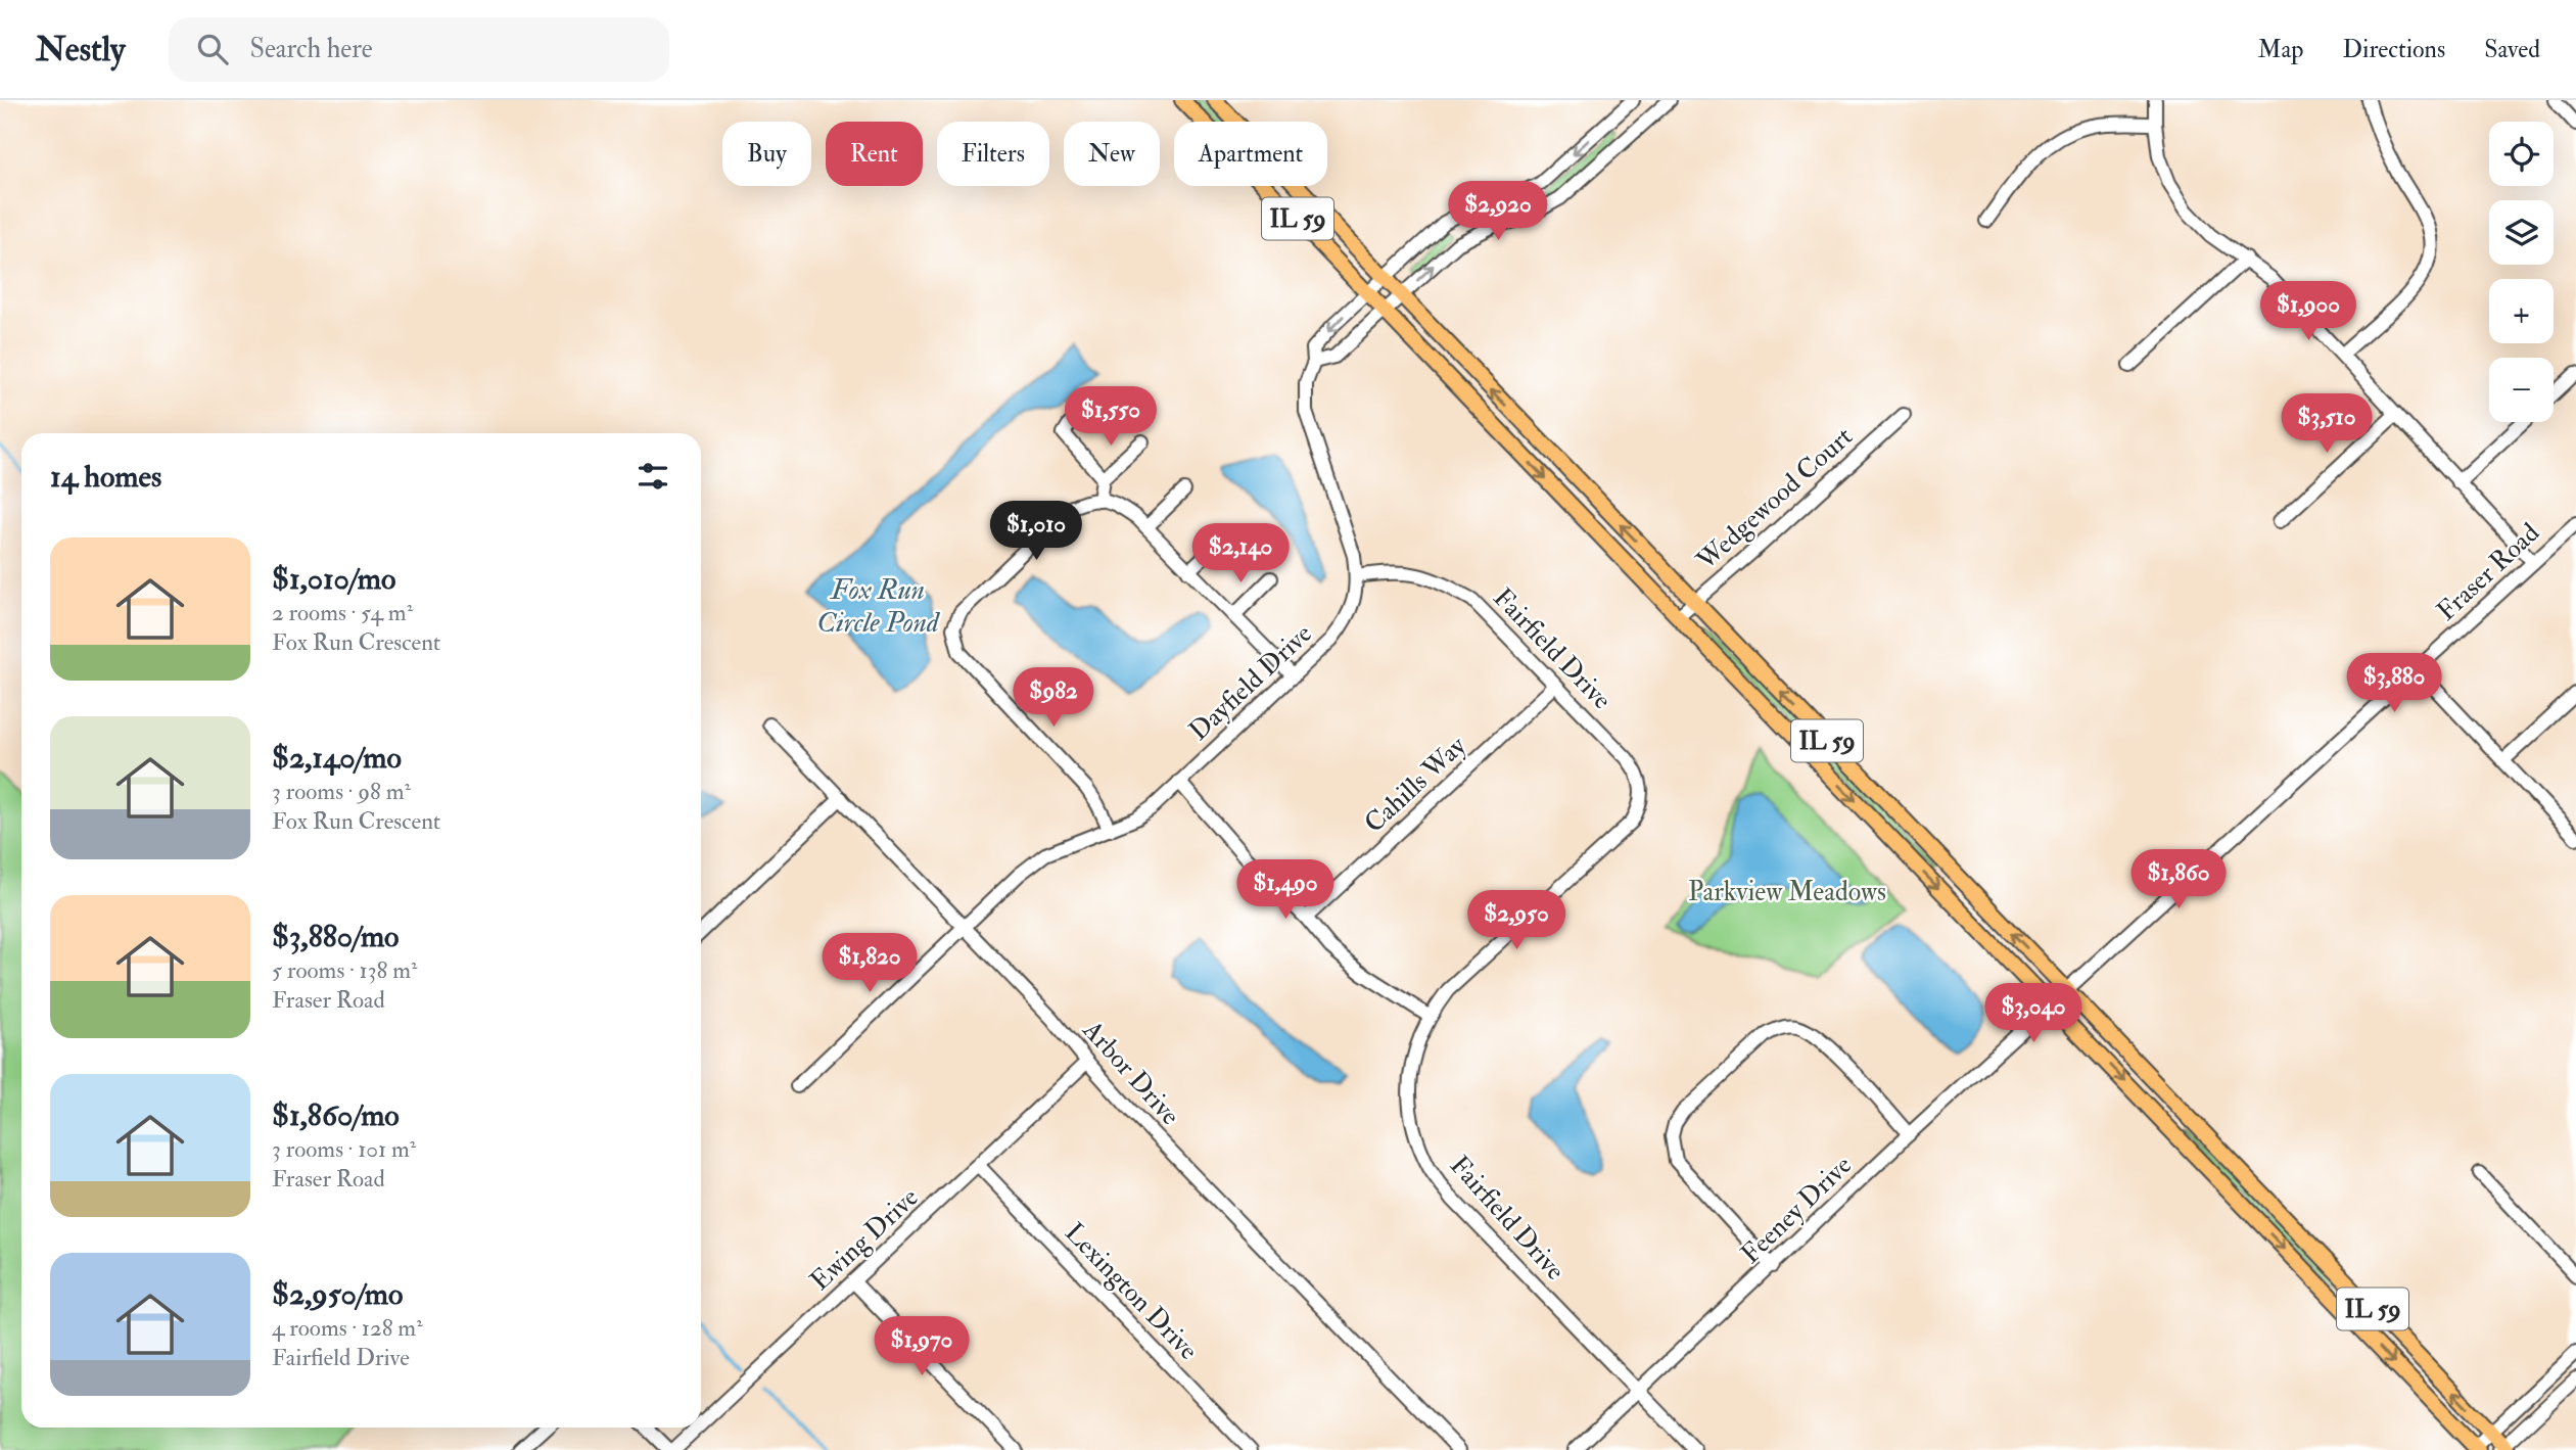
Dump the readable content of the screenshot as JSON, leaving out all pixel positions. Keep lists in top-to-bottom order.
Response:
{
  "streets": {
    "main road": ["IL 59"],
    "street": [
      "Wedgewood Court",
      "Fraser Road",
      "Fairfield Drive",
      "Dayfield Drive",
      "Cahills Way",
      "Arbor Drive",
      "Feeney Drive",
      "Ewing Drive",
      "Lexington Drive"
    ]
  },
  "crossings": [
    ["IL 59", "Wedgewood Court"],
    ["IL 59", "Fraser Road"],
    ["IL 59", "Dayfield Drive"],
    ["IL 59", "Feeney Drive"],
    ["Fraser Road", "Feeney Drive"],
    ["Fairfield Drive", "Dayfield Drive"],
    ["Fairfield Drive", "Cahills Way"],
    ["Fairfield Drive", "Feeney Drive"],
    ["Dayfield Drive", "Arbor Drive"],
    ["Arbor Drive", "Ewing Drive"],
    ["Ewing Drive", "Lexington Drive"]
  ],
  "water": ["Fox Run Circle Pond"],
  "parks": ["Parkview Meadows"],
  "page": {
    "header": "Nestly",
    "search": "Search here",
    "nav": ["Map", "Directions", "Saved"],
    "map_buttons": ["+", "−"],
    "chip": [
      "Buy",
      "Rent",
      "Filters",
      "New",
      "Apartment"
    ],
    "price": [
      "$2,920",
      "$1,900",
      "$1,550",
      "$3,510",
      "$1,010",
      "$2,140",
      "$3,880",
      "$982",
      "$1,860",
      "$1,490",
      "$2,950",
      "$1,820",
      "$3,040",
      "$1,970"
    ],
    "heading": "14 homes",
    "list": [
      {
        "name": "$1,010/mo",
        "note": "2 rooms · 54 m² · Fox Run Crescent"
      },
      {
        "name": "$2,140/mo",
        "note": "3 rooms · 98 m² · Fox Run Crescent"
      },
      {
        "name": "$3,880/mo",
        "note": "5 rooms · 138 m² · Fraser Road"
      },
      {
        "name": "$1,860/mo",
        "note": "3 rooms · 101 m² · Fraser Road"
      },
      {
        "name": "$2,950/mo",
        "note": "4 rooms · 128 m² · Fairfield Drive"
      }
    ]
  }
}
